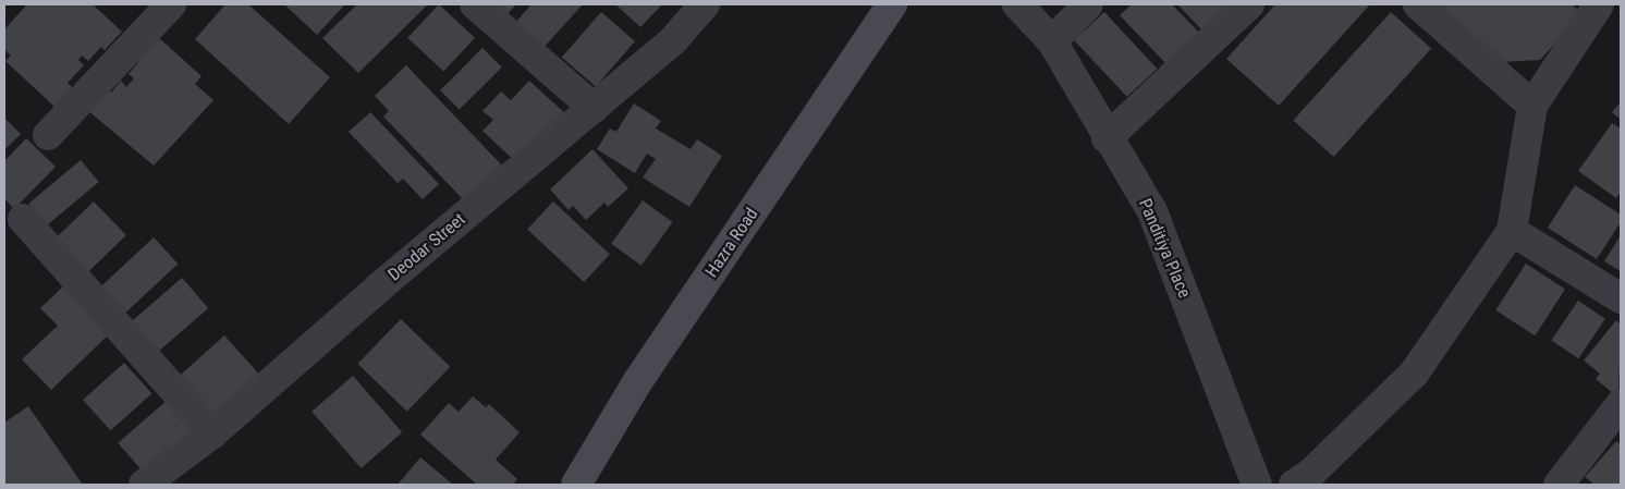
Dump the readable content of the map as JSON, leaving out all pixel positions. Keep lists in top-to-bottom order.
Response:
{
  "streets": {
    "main road": ["Hazra Road"],
    "street": ["Deodar Street", "Panditiya Place"]
  }
}
